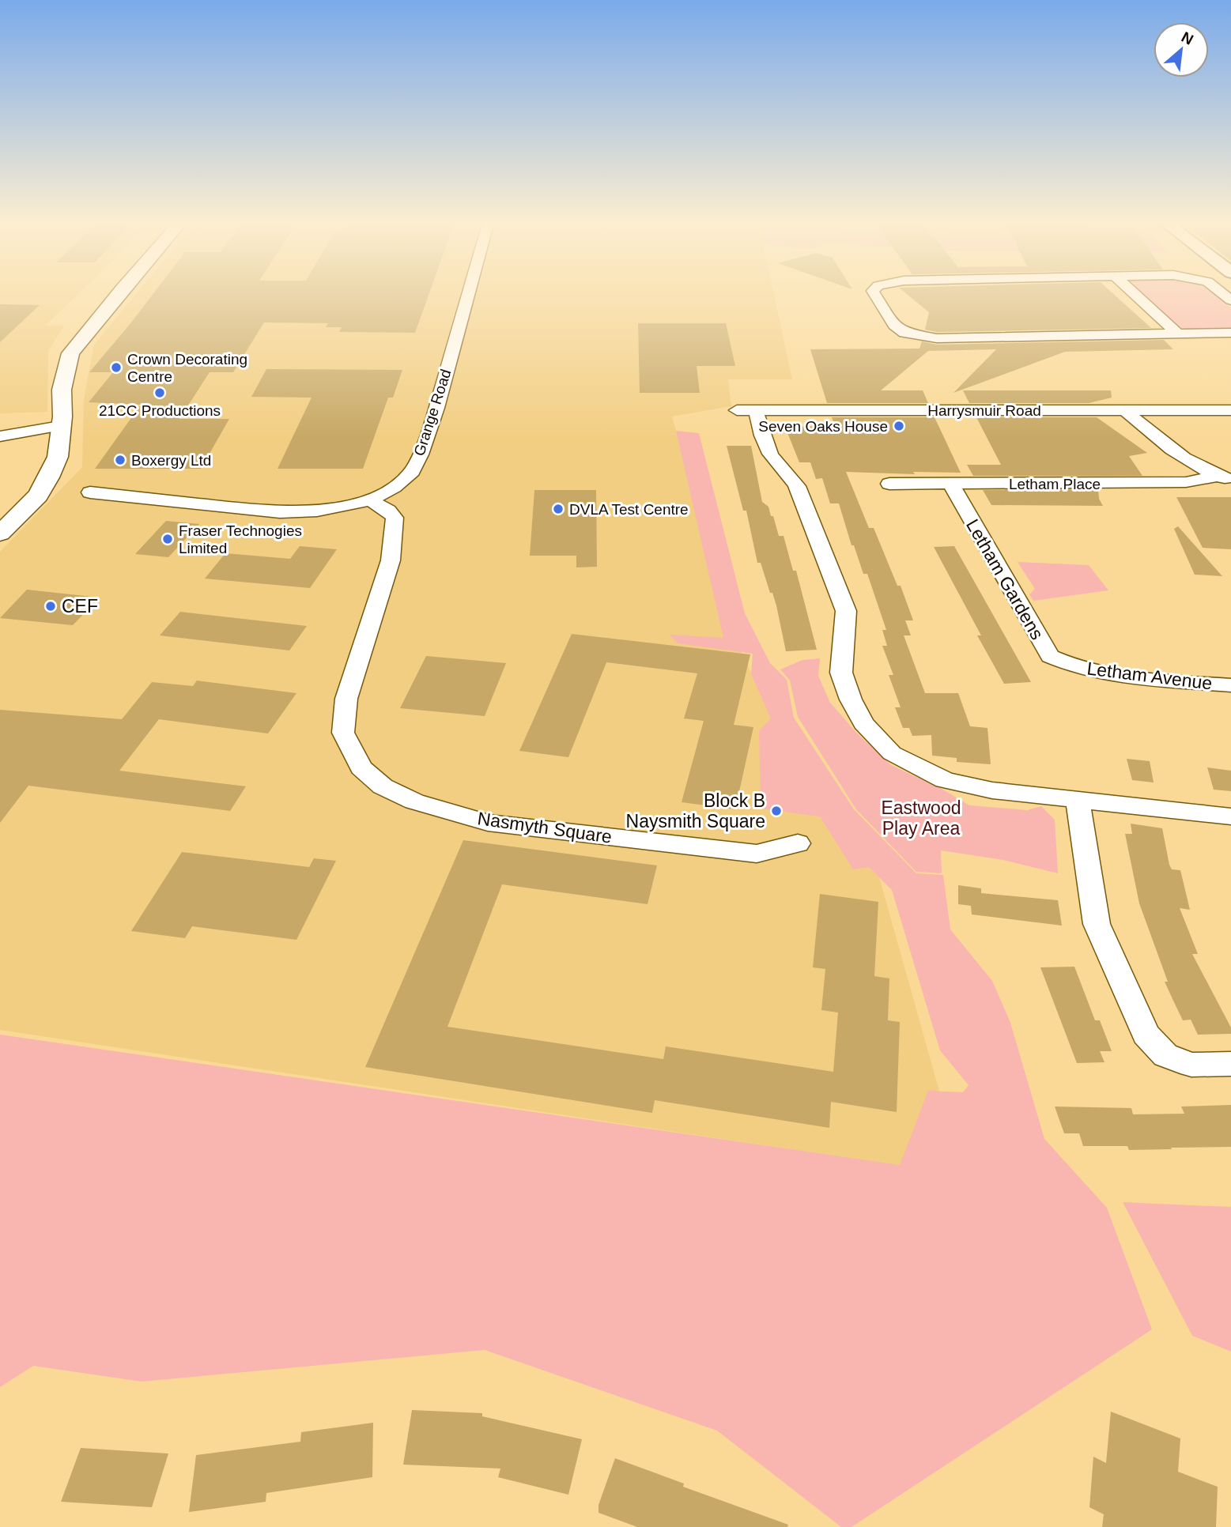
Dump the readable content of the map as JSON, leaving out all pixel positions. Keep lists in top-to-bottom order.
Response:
{
  "streets": {
    "street": [
      "Harrysmuir Road",
      "Grange Road",
      "Letham Place",
      "Letham Gardens",
      "Letham Avenue",
      "Nasmyth Square"
    ]
  },
  "crossings": [
    ["Grange Road", "Nasmyth Square"],
    ["Letham Place", "Letham Gardens"],
    ["Letham Gardens", "Letham Avenue"]
  ],
  "parks": ["Eastwood Play Area"],
  "places": [
    "Crown Decorating Centre",
    "21CC Productions",
    "Seven Oaks House",
    "Boxergy Ltd",
    "DVLA Test Centre",
    "Fraser Technogies Limited",
    "CEF",
    "Block B Naysmith Square"
  ],
  "north": "top right"
}
